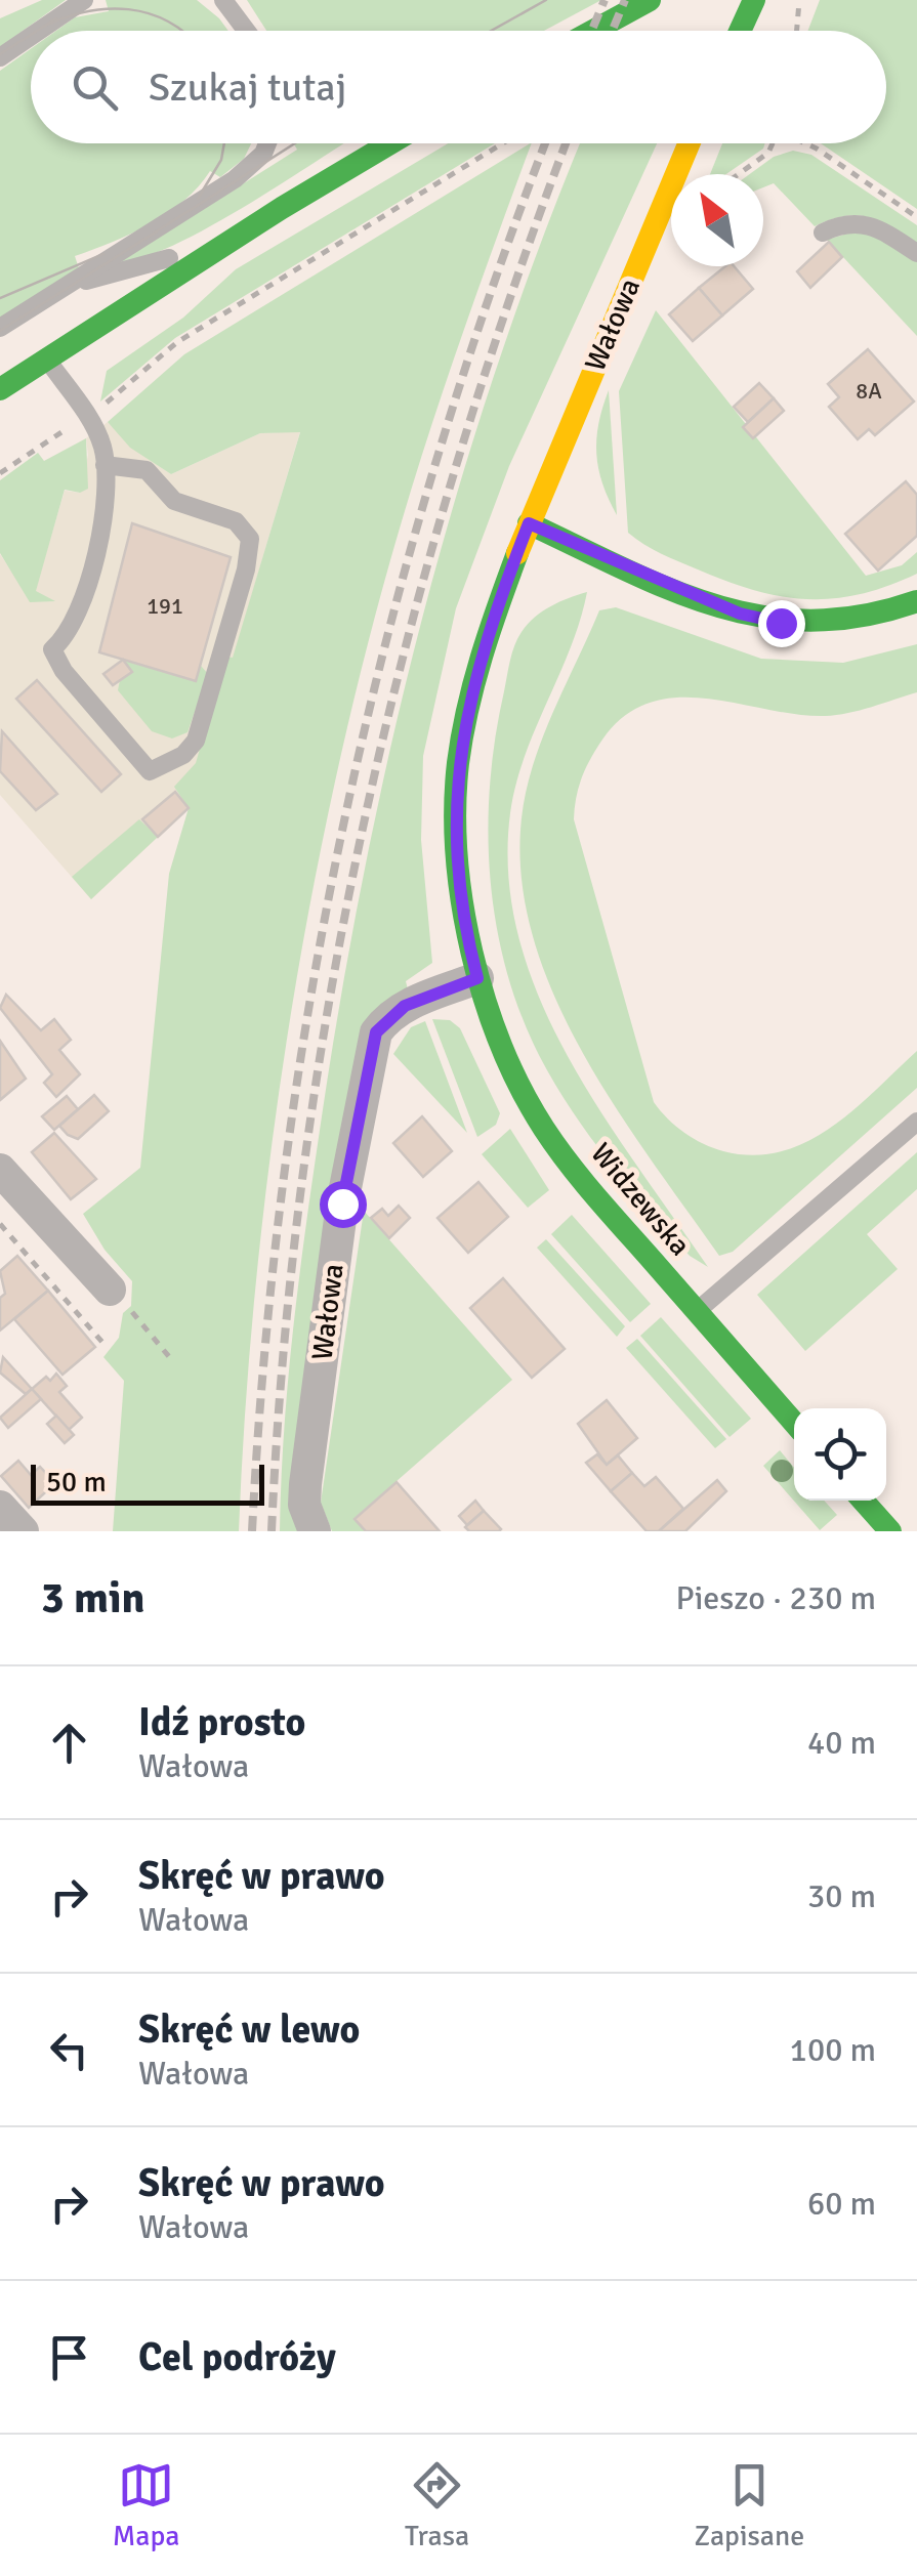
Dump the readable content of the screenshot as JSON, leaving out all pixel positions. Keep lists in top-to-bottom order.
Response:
{
  "streets": {
    "street": ["Wałowa", "Widzewska"]
  },
  "crossings": [
    ["Wałowa", "Widzewska"]
  ],
  "house_numbers": ["8A", "191"],
  "scale_bar": "50 m",
  "north": "top left",
  "page": {
    "search": "Szukaj tutaj",
    "scale": "50 m",
    "heading": ["3 min", "Pieszo · 230 m"],
    "list": [
      ["Idź prosto", "Wałowa", "40 m"],
      ["Skręć w prawo", "Wałowa", "30 m"],
      ["Skręć w lewo", "Wałowa", "100 m"],
      ["Skręć w prawo", "Wałowa", "60 m"],
      "Cel podróży"
    ],
    "nav": ["Mapa", "Trasa", "Zapisane"]
  }
}
